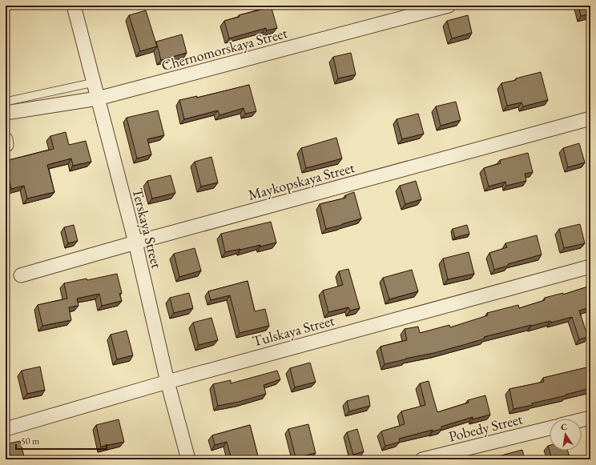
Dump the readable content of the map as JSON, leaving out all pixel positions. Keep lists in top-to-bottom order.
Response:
{
  "streets": {
    "street": [
      "Chernomorskaya Street",
      "Maykopskaya Street",
      "Terskaya Street",
      "Tulskaya Street",
      "Pobedy Street"
    ]
  },
  "crossings": [
    ["Chernomorskaya Street", "Terskaya Street"],
    ["Maykopskaya Street", "Terskaya Street"],
    ["Terskaya Street", "Tulskaya Street"]
  ],
  "scale_bar": "50 m",
  "north": "top"
}
